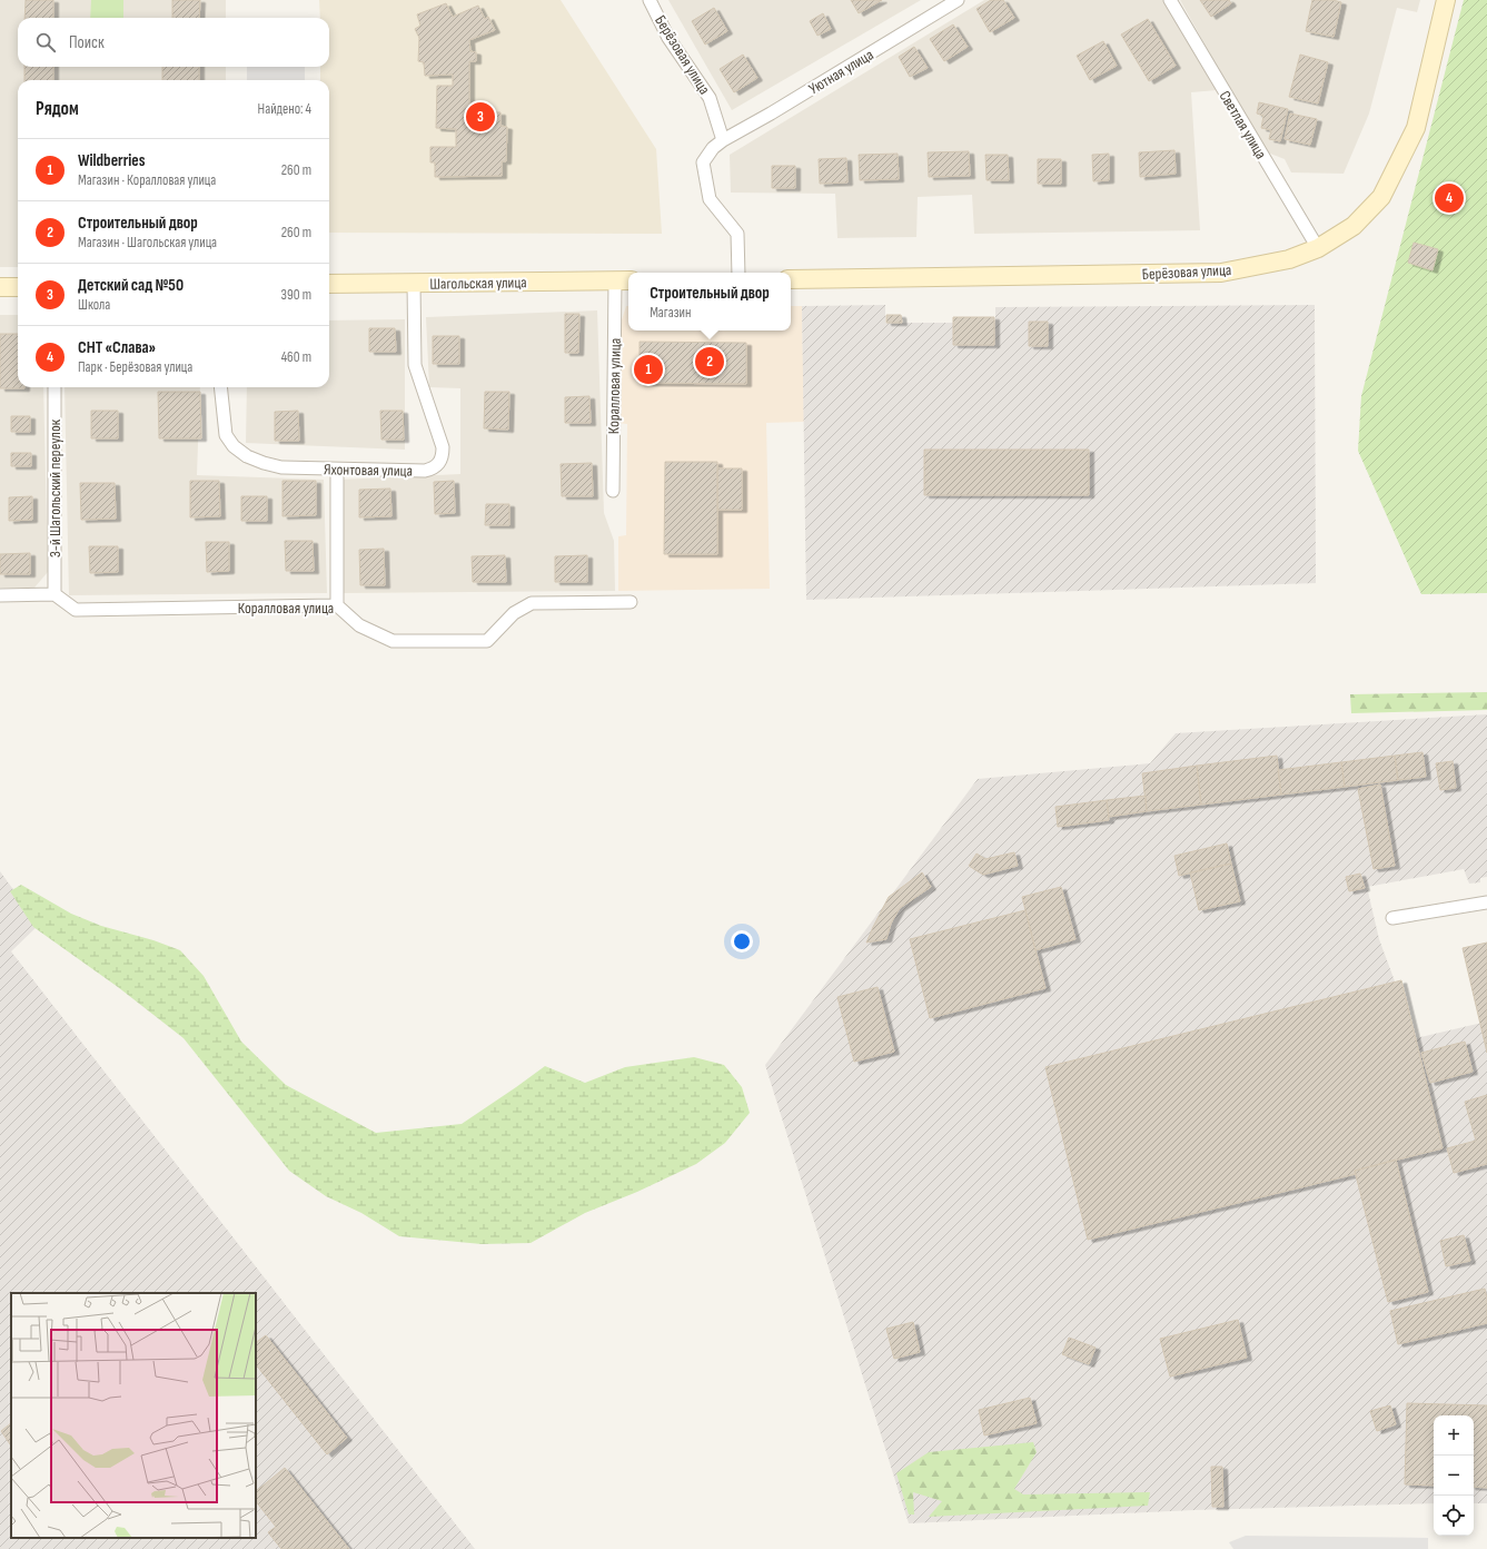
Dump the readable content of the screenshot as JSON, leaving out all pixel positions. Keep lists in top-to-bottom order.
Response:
{
  "streets": {
    "main road": ["Берёзовая улица", "Шагольская улица"],
    "street": [
      "Уютная улица",
      "Светлая улица",
      "Коралловая улица",
      "Яхонтовая улица",
      "3-й Шагольский переулок"
    ]
  },
  "crossings": [
    ["Берёзовая улица", "Уютная улица"],
    ["Берёзовая улица", "Светлая улица"],
    ["Шагольская улица", "Коралловая улица"],
    ["Шагольская улица", "Яхонтовая улица"],
    ["Коралловая улица", "3-й Шагольский переулок"]
  ],
  "page": {
    "search": "Поиск",
    "heading": ["Рядом", "Найдено: 4"],
    "pins": [
      "3",
      "4",
      "2",
      "1"
    ],
    "list": [
      {
        "mark": "1",
        "name": "Wildberries",
        "note": "Магазин · Коралловая улица",
        "value": "260 m"
      },
      {
        "mark": "2",
        "name": "Строительный двор",
        "note": "Магазин · Шагольская улица",
        "value": "260 m"
      },
      {
        "mark": "3",
        "name": "Детский сад №50",
        "note": "Школа",
        "value": "390 m"
      },
      {
        "mark": "4",
        "name": "СНТ «Слава»",
        "note": "Парк · Берёзовая улица",
        "value": "460 m"
      }
    ],
    "popup": ["Строительный двор", "Магазин"],
    "map_buttons": ["+", "−"]
  }
}
